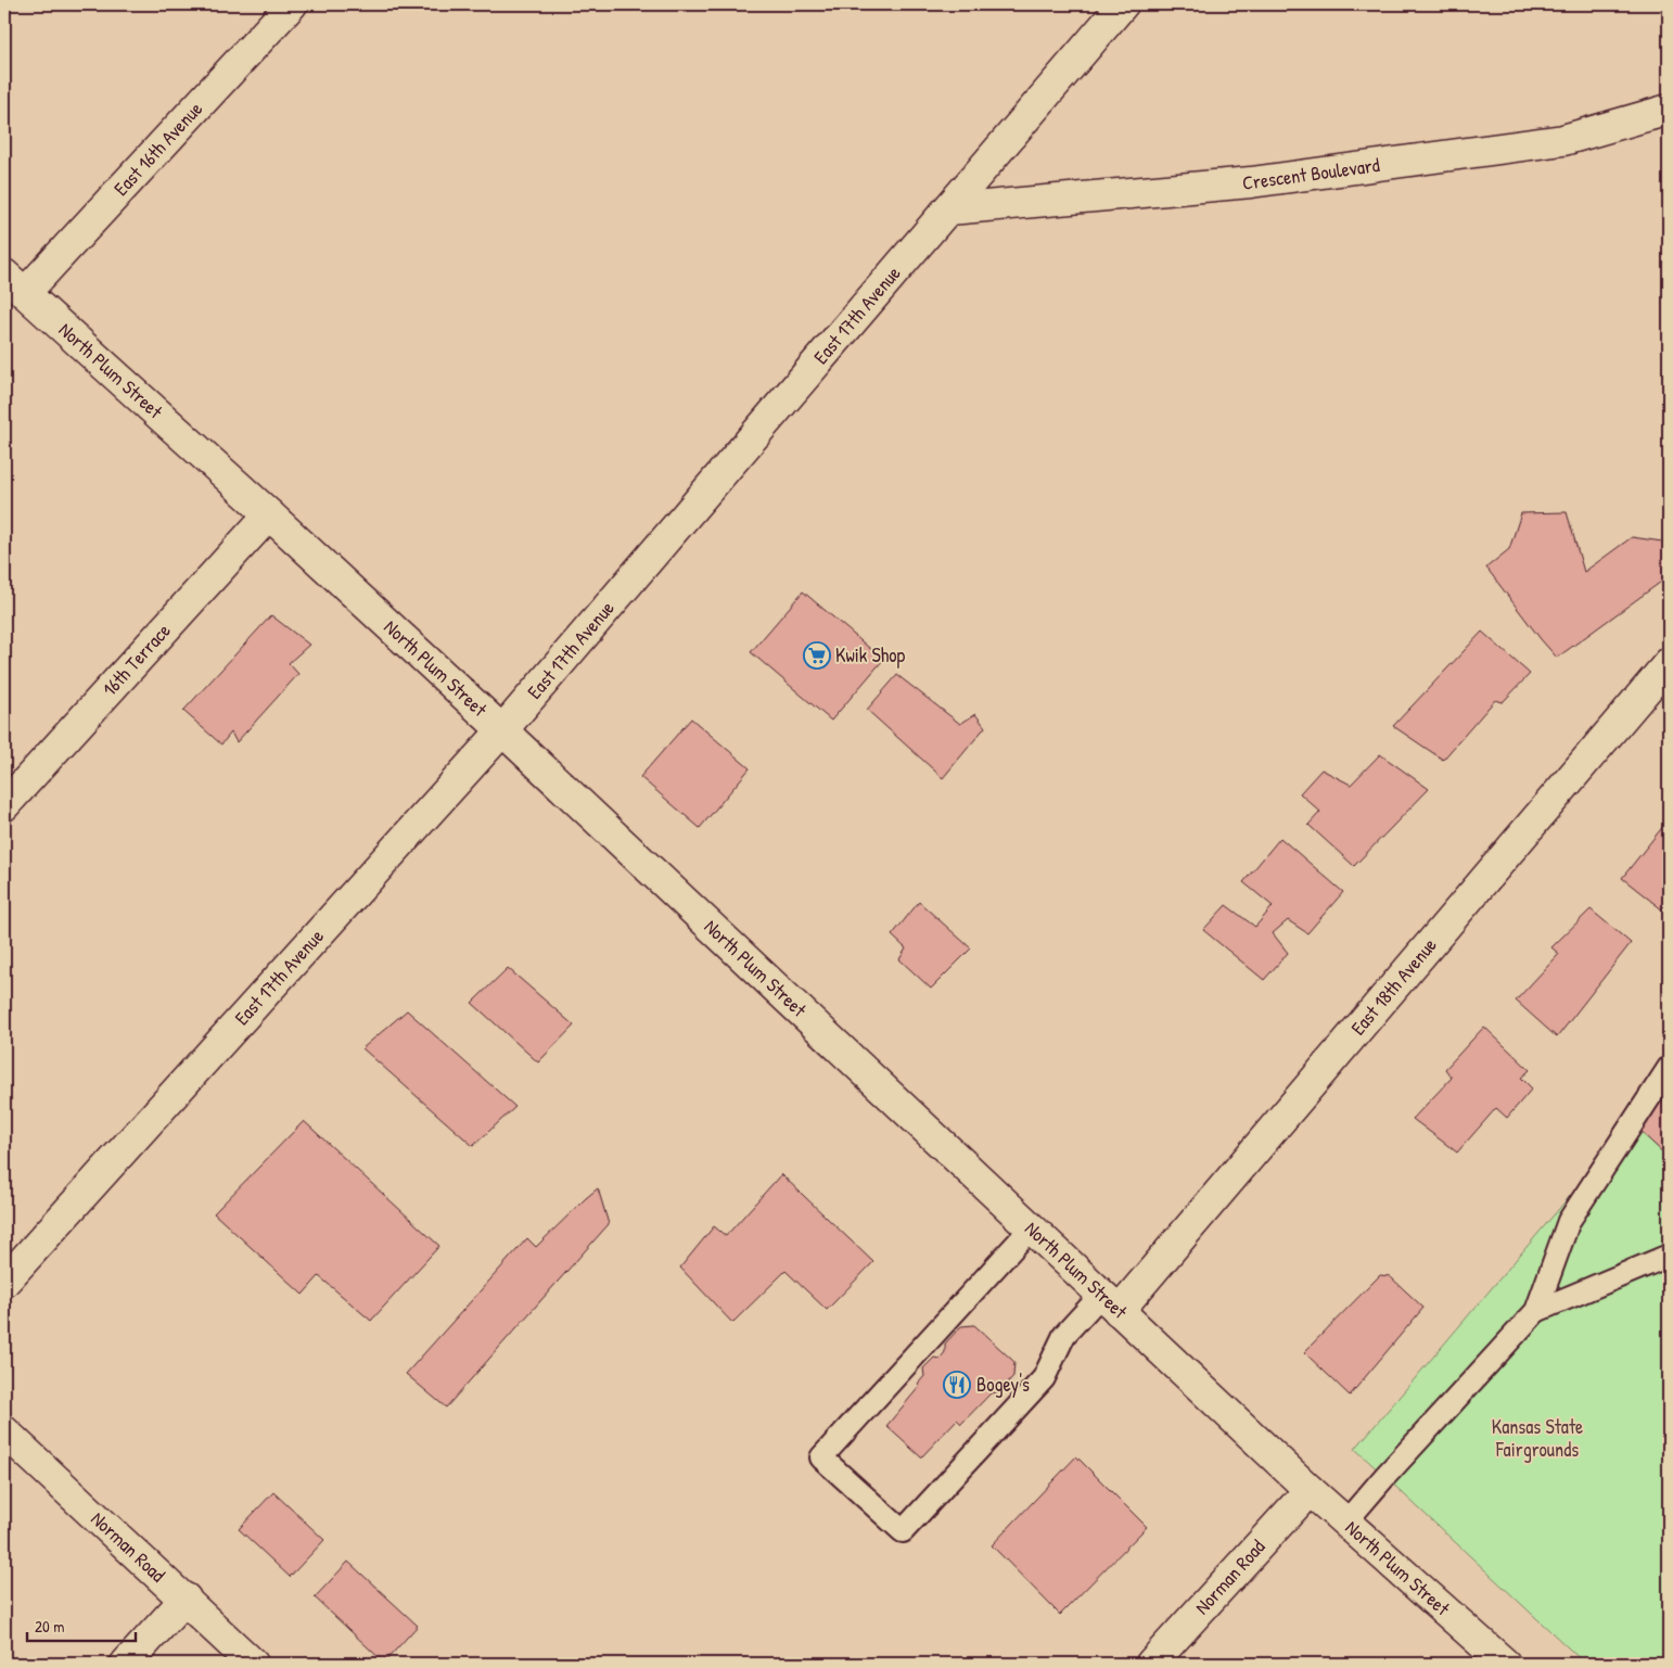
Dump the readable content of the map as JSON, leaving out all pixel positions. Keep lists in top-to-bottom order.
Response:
{
  "streets": {
    "street": [
      "East 16th Avenue",
      "Crescent Boulevard",
      "East 17th Avenue",
      "North Plum Street",
      "16th Terrace",
      "East 18th Avenue",
      "Norman Road"
    ]
  },
  "crossings": [
    ["East 16th Avenue", "North Plum Street"],
    ["Crescent Boulevard", "East 17th Avenue"],
    ["East 17th Avenue", "North Plum Street"],
    ["North Plum Street", "16th Terrace"],
    ["North Plum Street", "East 18th Avenue"],
    ["North Plum Street", "Norman Road"]
  ],
  "parks": ["Kansas State Fairgrounds"],
  "places": {
    "supermarket": ["Kwik Shop"],
    "restaurant": ["Bogey's"]
  },
  "scale_bar": "20 m"
}
